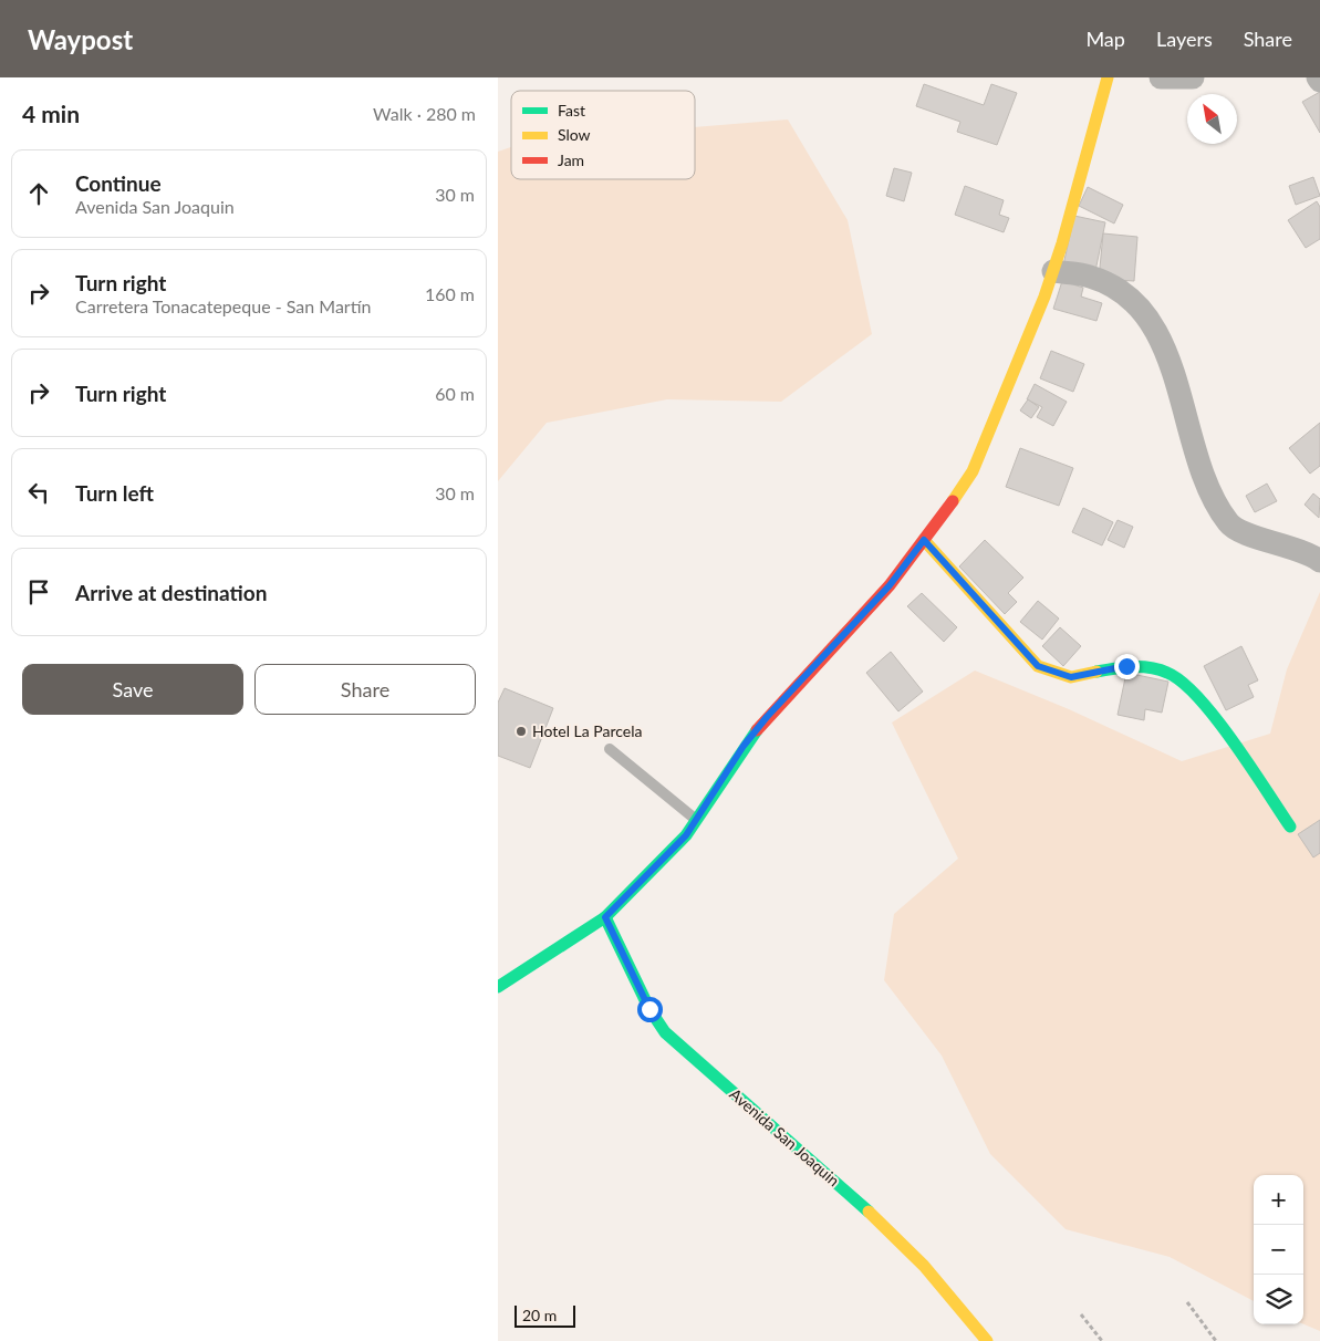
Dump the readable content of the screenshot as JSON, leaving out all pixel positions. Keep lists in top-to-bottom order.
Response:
{
  "streets": {
    "street": ["Avenida San Joaquin"]
  },
  "places": ["Hotel La Parcela"],
  "legend": ["Fast", "Slow", "Jam"],
  "scale_bar": "20 m",
  "north": "top left",
  "page": {
    "header": "Waypost",
    "nav": ["Map", "Layers", "Share"],
    "heading": ["4 min", "Walk · 280 m"],
    "list": [
      ["Continue", "Avenida San Joaquin", "30 m"],
      ["Turn right", "Carretera Tonacatepeque - San Martín", "160 m"],
      ["Turn right", "60 m"],
      ["Turn left", "30 m"],
      "Arrive at destination"
    ],
    "buttons": ["Save", "Share"],
    "map_buttons": ["+", "−"],
    "scale": "20 m"
  }
}
